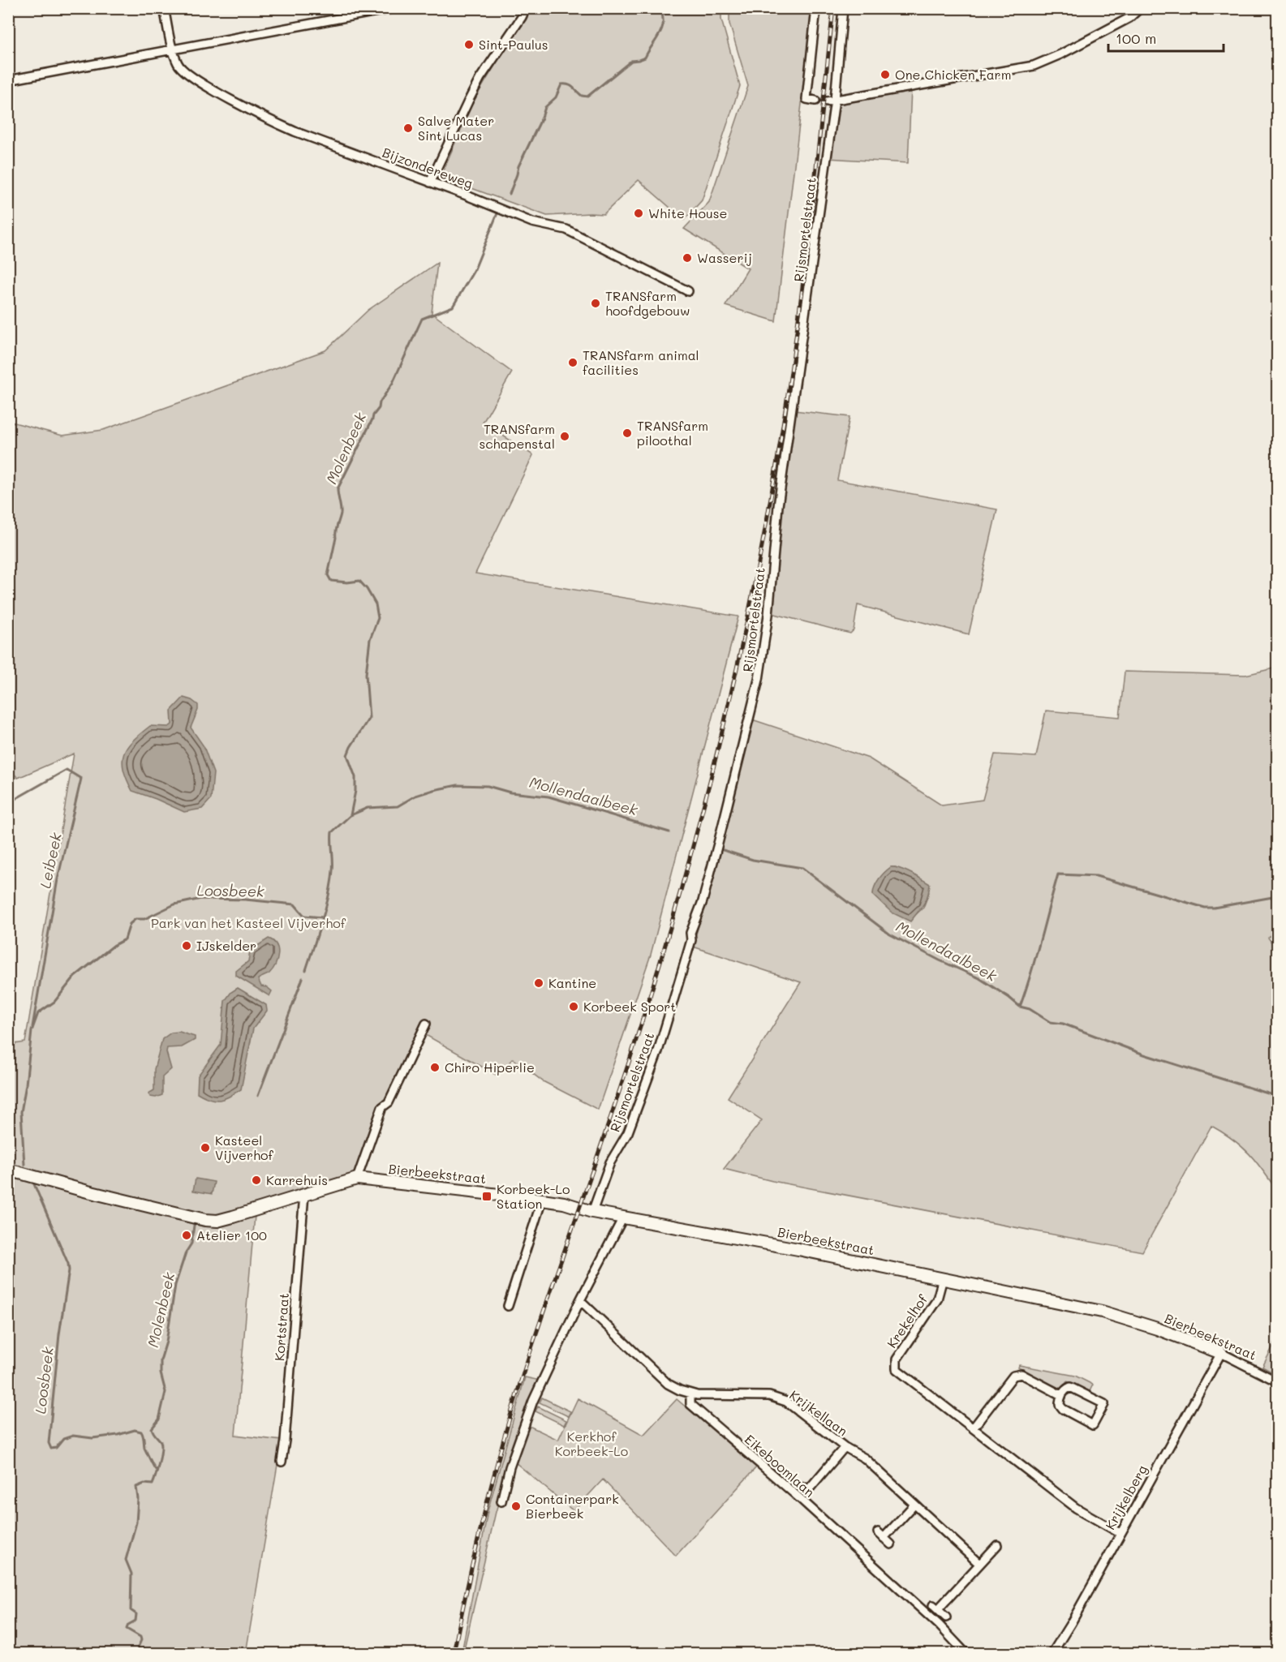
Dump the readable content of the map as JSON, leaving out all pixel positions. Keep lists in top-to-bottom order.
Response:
{
  "streets": {
    "street": [
      "Bijzondereweg",
      "Rijsmortelstraat",
      "Bierbeekstraat",
      "Krekelhof",
      "Kortstraat",
      "Krijkellaan",
      "Eikeboomlaan",
      "Krijkelberg"
    ]
  },
  "crossings": [
    ["Rijsmortelstraat", "Bierbeekstraat"],
    ["Bierbeekstraat", "Krekelhof"],
    ["Bierbeekstraat", "Kortstraat"],
    ["Bierbeekstraat", "Krijkelberg"],
    ["Krekelhof", "Krijkelberg"],
    ["Krijkellaan", "Eikeboomlaan"]
  ],
  "water": [
    "Molenbeek",
    "Mollendaalbeek",
    "Leibeek",
    "Loosbeek"
  ],
  "parks": ["Park van het Kasteel Vijverhof", "Kerkhof Korbeek-Lo"],
  "places": {
    "other": [
      "Sint-Paulus",
      "One Chicken Farm",
      "Salve Mater Sint Lucas",
      "White House",
      "Wasserij",
      "TRANSfarm hoofdgebouw",
      "TRANSfarm animal facilities",
      "TRANSfarm piloothal",
      "TRANSfarm schapenstal",
      "IJskelder",
      "Kantine",
      "Korbeek Sport",
      "Chiro Hiperlie",
      "Kasteel Vijverhof",
      "Karrehuis",
      "Atelier 100",
      "Containerpark Bierbeek"
    ],
    "transit": ["Korbeek-Lo Station"]
  },
  "scale_bar": "100 m"
}
